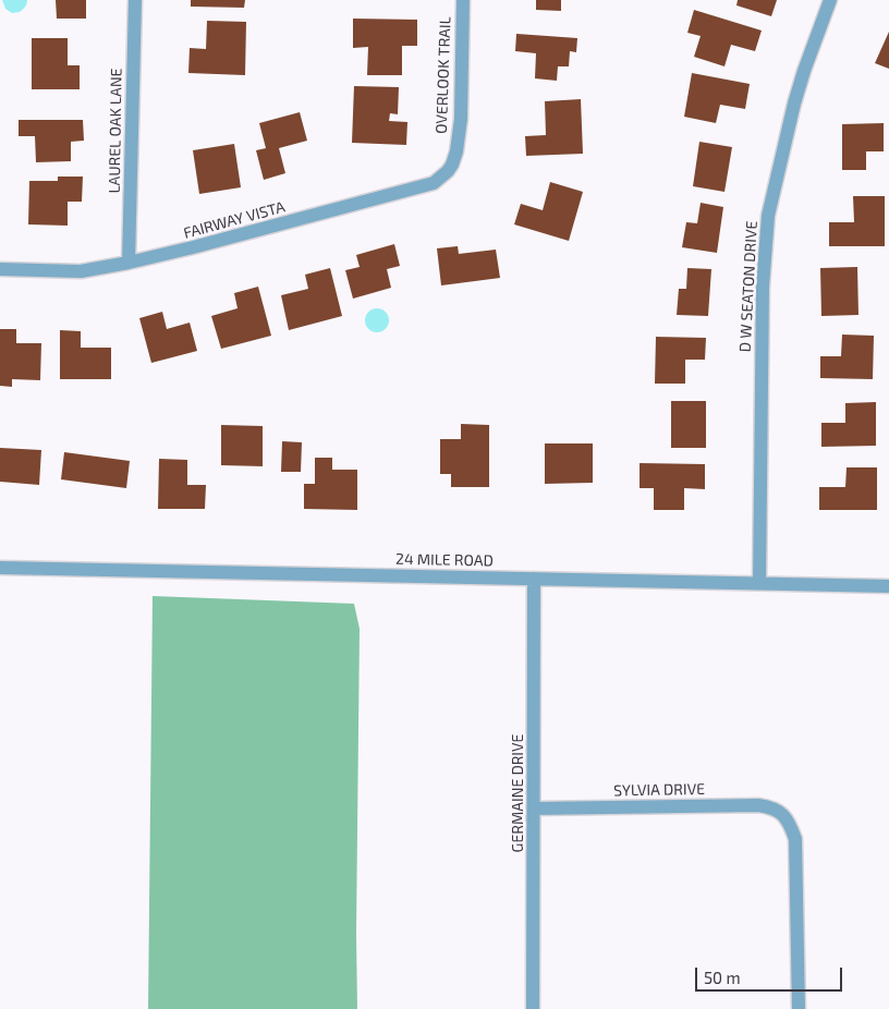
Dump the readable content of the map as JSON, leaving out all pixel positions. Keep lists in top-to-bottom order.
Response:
{
  "streets": {
    "street": [
      "OVERLOOK TRAIL",
      "LAUREL OAK LANE",
      "FAIRWAY VISTA",
      "D W SEATON DRIVE",
      "24 MILE ROAD",
      "SYLVIA DRIVE",
      "GERMAINE DRIVE"
    ]
  },
  "crossings": [
    ["OVERLOOK TRAIL", "FAIRWAY VISTA"],
    ["LAUREL OAK LANE", "FAIRWAY VISTA"],
    ["D W SEATON DRIVE", "24 MILE ROAD"],
    ["24 MILE ROAD", "GERMAINE DRIVE"],
    ["SYLVIA DRIVE", "GERMAINE DRIVE"]
  ],
  "scale_bar": "50 m"
}
